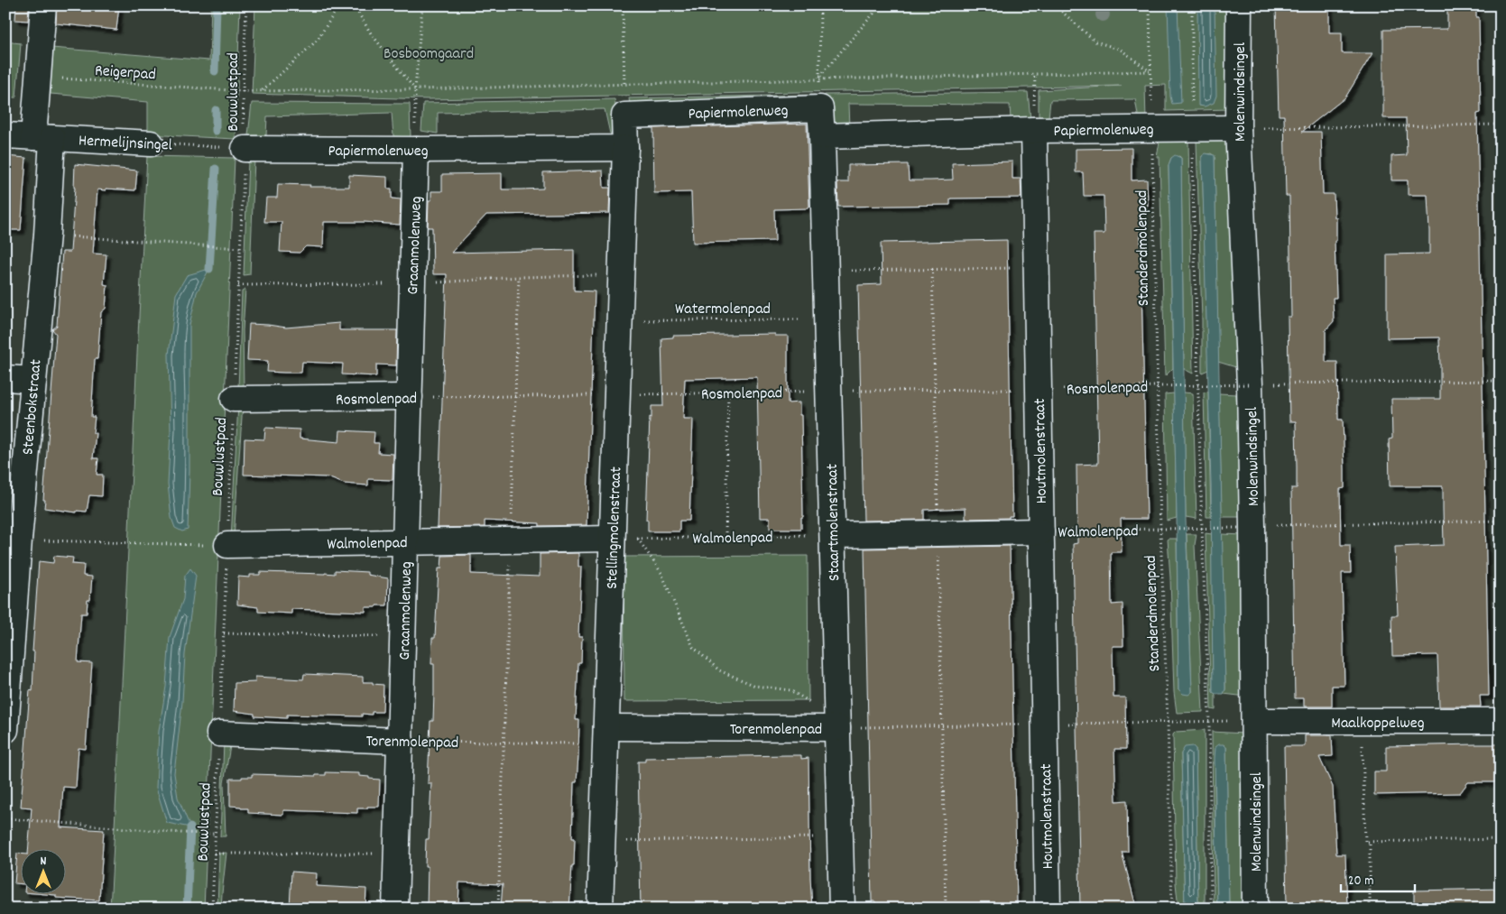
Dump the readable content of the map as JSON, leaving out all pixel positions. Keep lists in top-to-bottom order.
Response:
{
  "streets": {
    "street": [
      "Molenwindsingel",
      "Papiermolenweg",
      "Hermelijnsingel",
      "Graanmolenweg",
      "Rosmolenpad",
      "Steenbokstraat",
      "Houtmolenstraat",
      "Staartmolenstraat",
      "Stellingmolenstraat",
      "Walmolenpad",
      "Maalkoppelweg",
      "Torenmolenpad"
    ],
    "path": [
      "Reigerpad",
      "Bouwlustpad",
      "Standerdmolenpad",
      "Watermolenpad"
    ]
  },
  "crossings": [
    ["Reigerpad", "Bouwlustpad"],
    ["Reigerpad", "Standerdmolenpad"],
    ["Reigerpad", "Steenbokstraat"],
    ["Bouwlustpad", "Papiermolenweg"],
    ["Bouwlustpad", "Hermelijnsingel"],
    ["Bouwlustpad", "Rosmolenpad"],
    ["Bouwlustpad", "Walmolenpad"],
    ["Bouwlustpad", "Torenmolenpad"],
    ["Molenwindsingel", "Papiermolenweg"],
    ["Molenwindsingel", "Rosmolenpad"],
    ["Molenwindsingel", "Walmolenpad"],
    ["Molenwindsingel", "Maalkoppelweg"],
    ["Papiermolenweg", "Hermelijnsingel"],
    ["Papiermolenweg", "Graanmolenweg"],
    ["Papiermolenweg", "Standerdmolenpad"],
    ["Papiermolenweg", "Houtmolenstraat"],
    ["Papiermolenweg", "Staartmolenstraat"],
    ["Papiermolenweg", "Stellingmolenstraat"],
    ["Hermelijnsingel", "Steenbokstraat"],
    ["Graanmolenweg", "Rosmolenpad"],
    ["Graanmolenweg", "Walmolenpad"],
    ["Graanmolenweg", "Torenmolenpad"],
    ["Standerdmolenpad", "Rosmolenpad"],
    ["Standerdmolenpad", "Walmolenpad"],
    ["Watermolenpad", "Staartmolenstraat"],
    ["Watermolenpad", "Stellingmolenstraat"],
    ["Rosmolenpad", "Houtmolenstraat"],
    ["Rosmolenpad", "Staartmolenstraat"],
    ["Rosmolenpad", "Stellingmolenstraat"],
    ["Houtmolenstraat", "Walmolenpad"],
    ["Staartmolenstraat", "Walmolenpad"],
    ["Staartmolenstraat", "Torenmolenpad"],
    ["Stellingmolenstraat", "Walmolenpad"],
    ["Stellingmolenstraat", "Torenmolenpad"]
  ],
  "parks": ["Bosboomgaard"],
  "scale_bar": "20 m",
  "north": "top"
}
